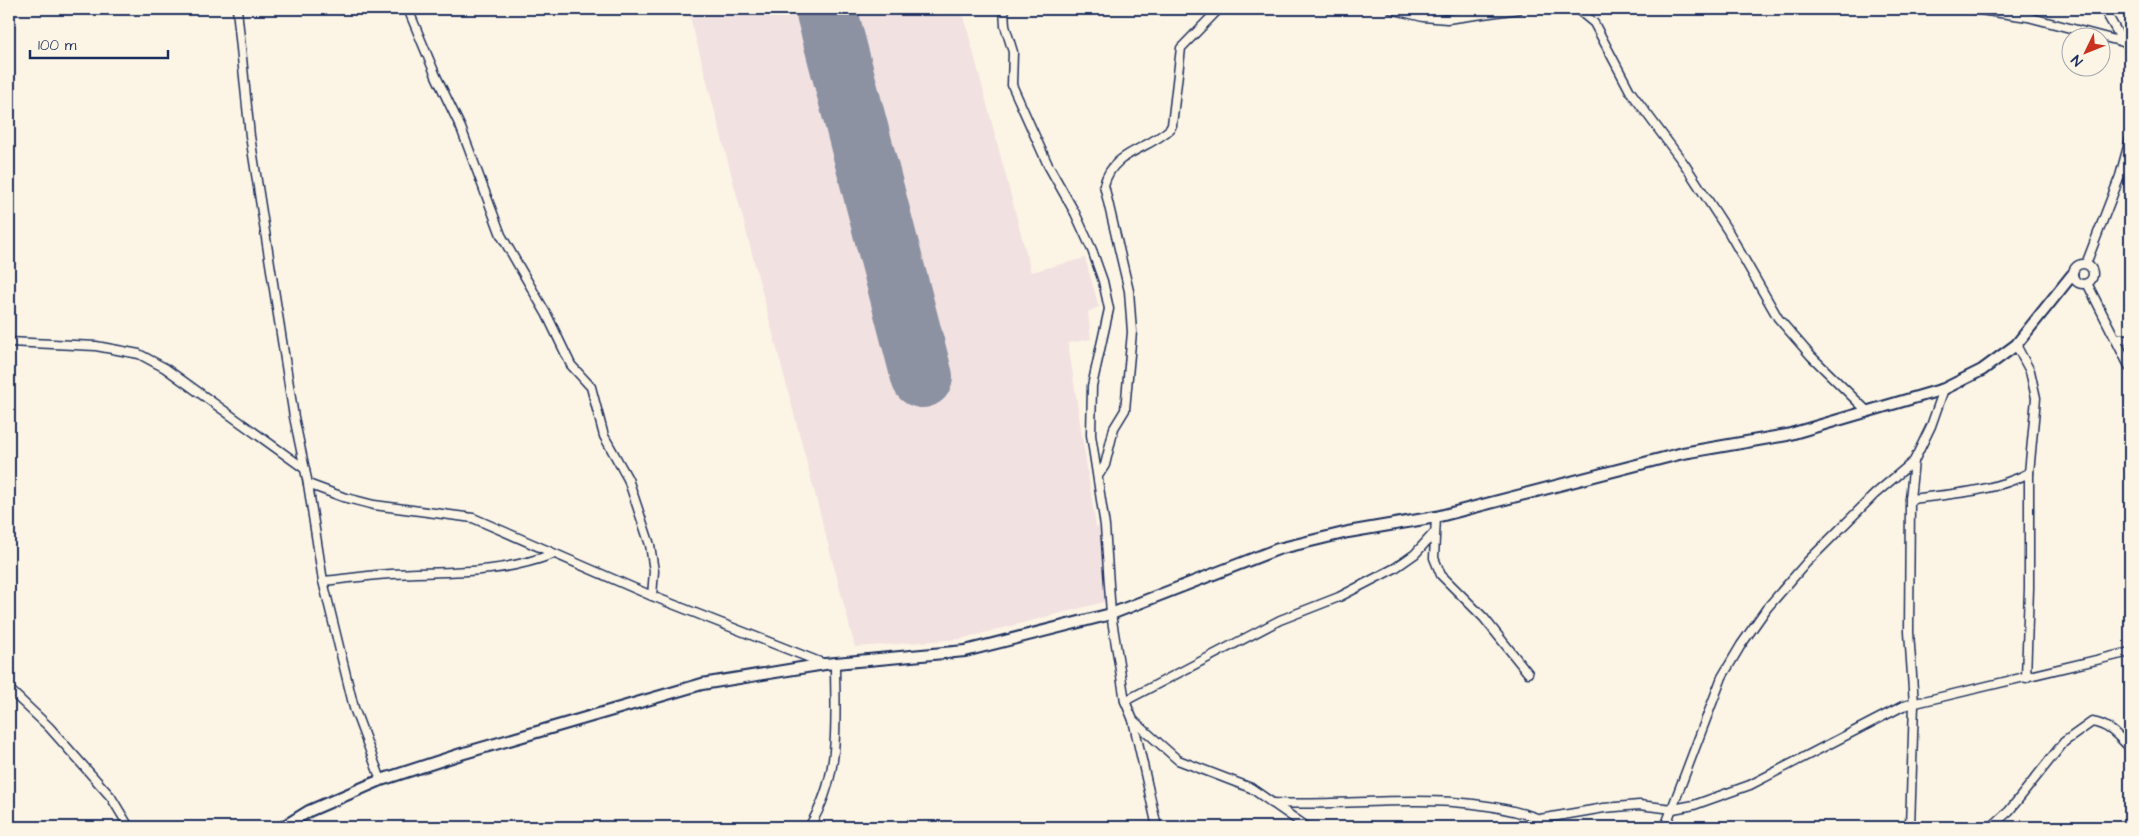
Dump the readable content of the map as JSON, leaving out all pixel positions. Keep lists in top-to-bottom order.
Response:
{
  "scale_bar": "100 m",
  "north": "bottom left"
}
